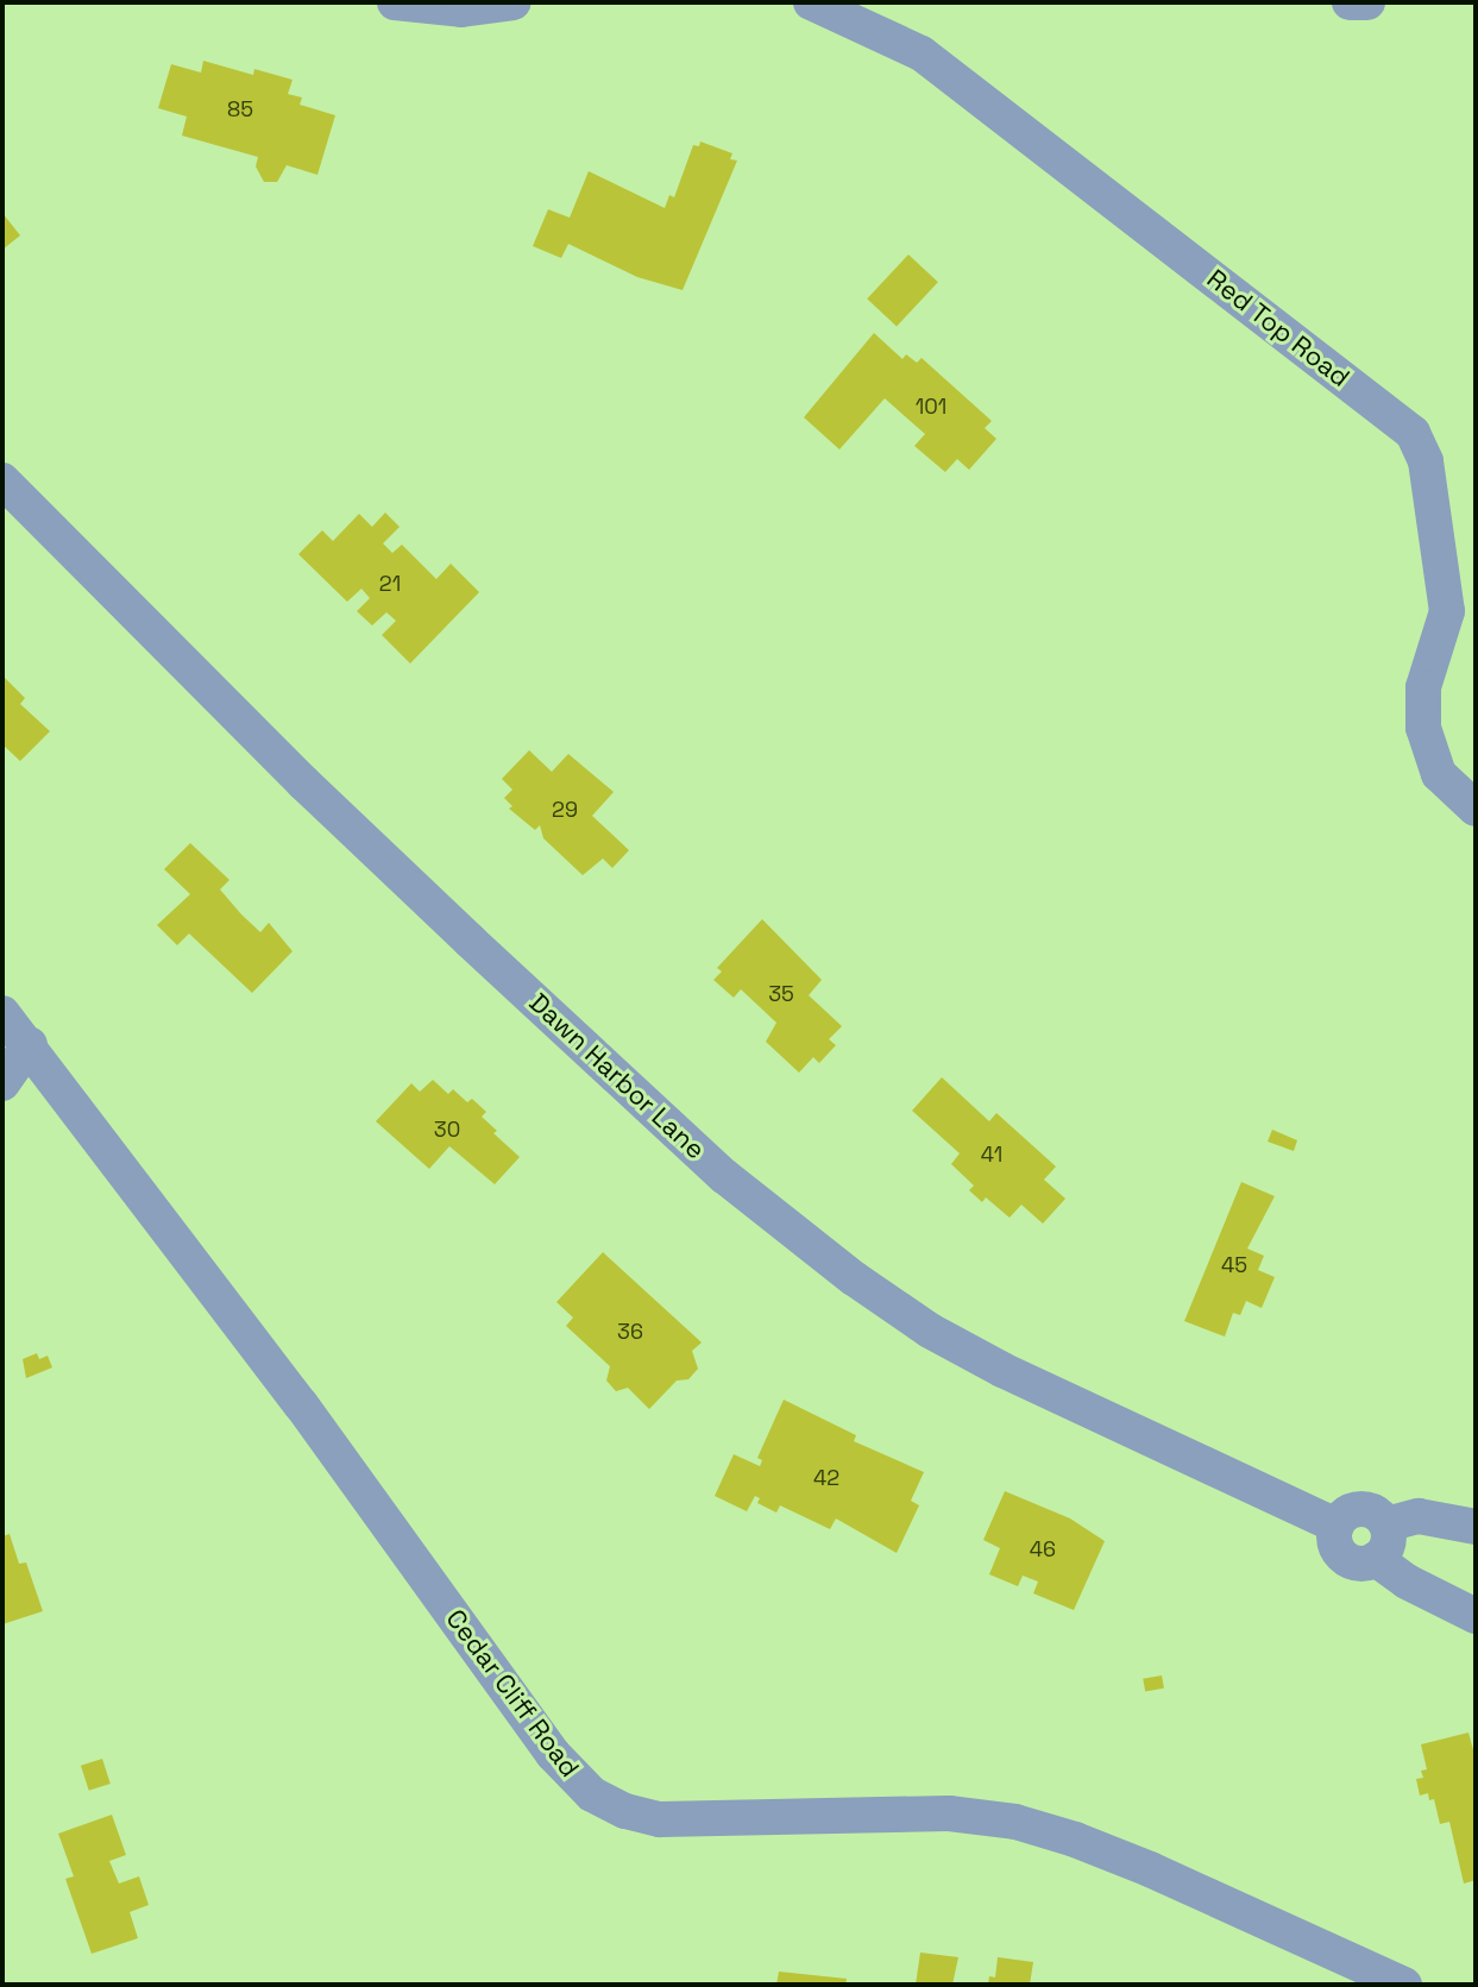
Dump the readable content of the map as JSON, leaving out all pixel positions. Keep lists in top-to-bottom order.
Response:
{
  "streets": {
    "street": ["Red Top Road", "Dawn Harbor Lane", "Cedar Cliff Road"]
  },
  "house_numbers": [
    "85",
    "101",
    "21",
    "29",
    "35",
    "30",
    "41",
    "45",
    "36",
    "42",
    "46"
  ]
}
